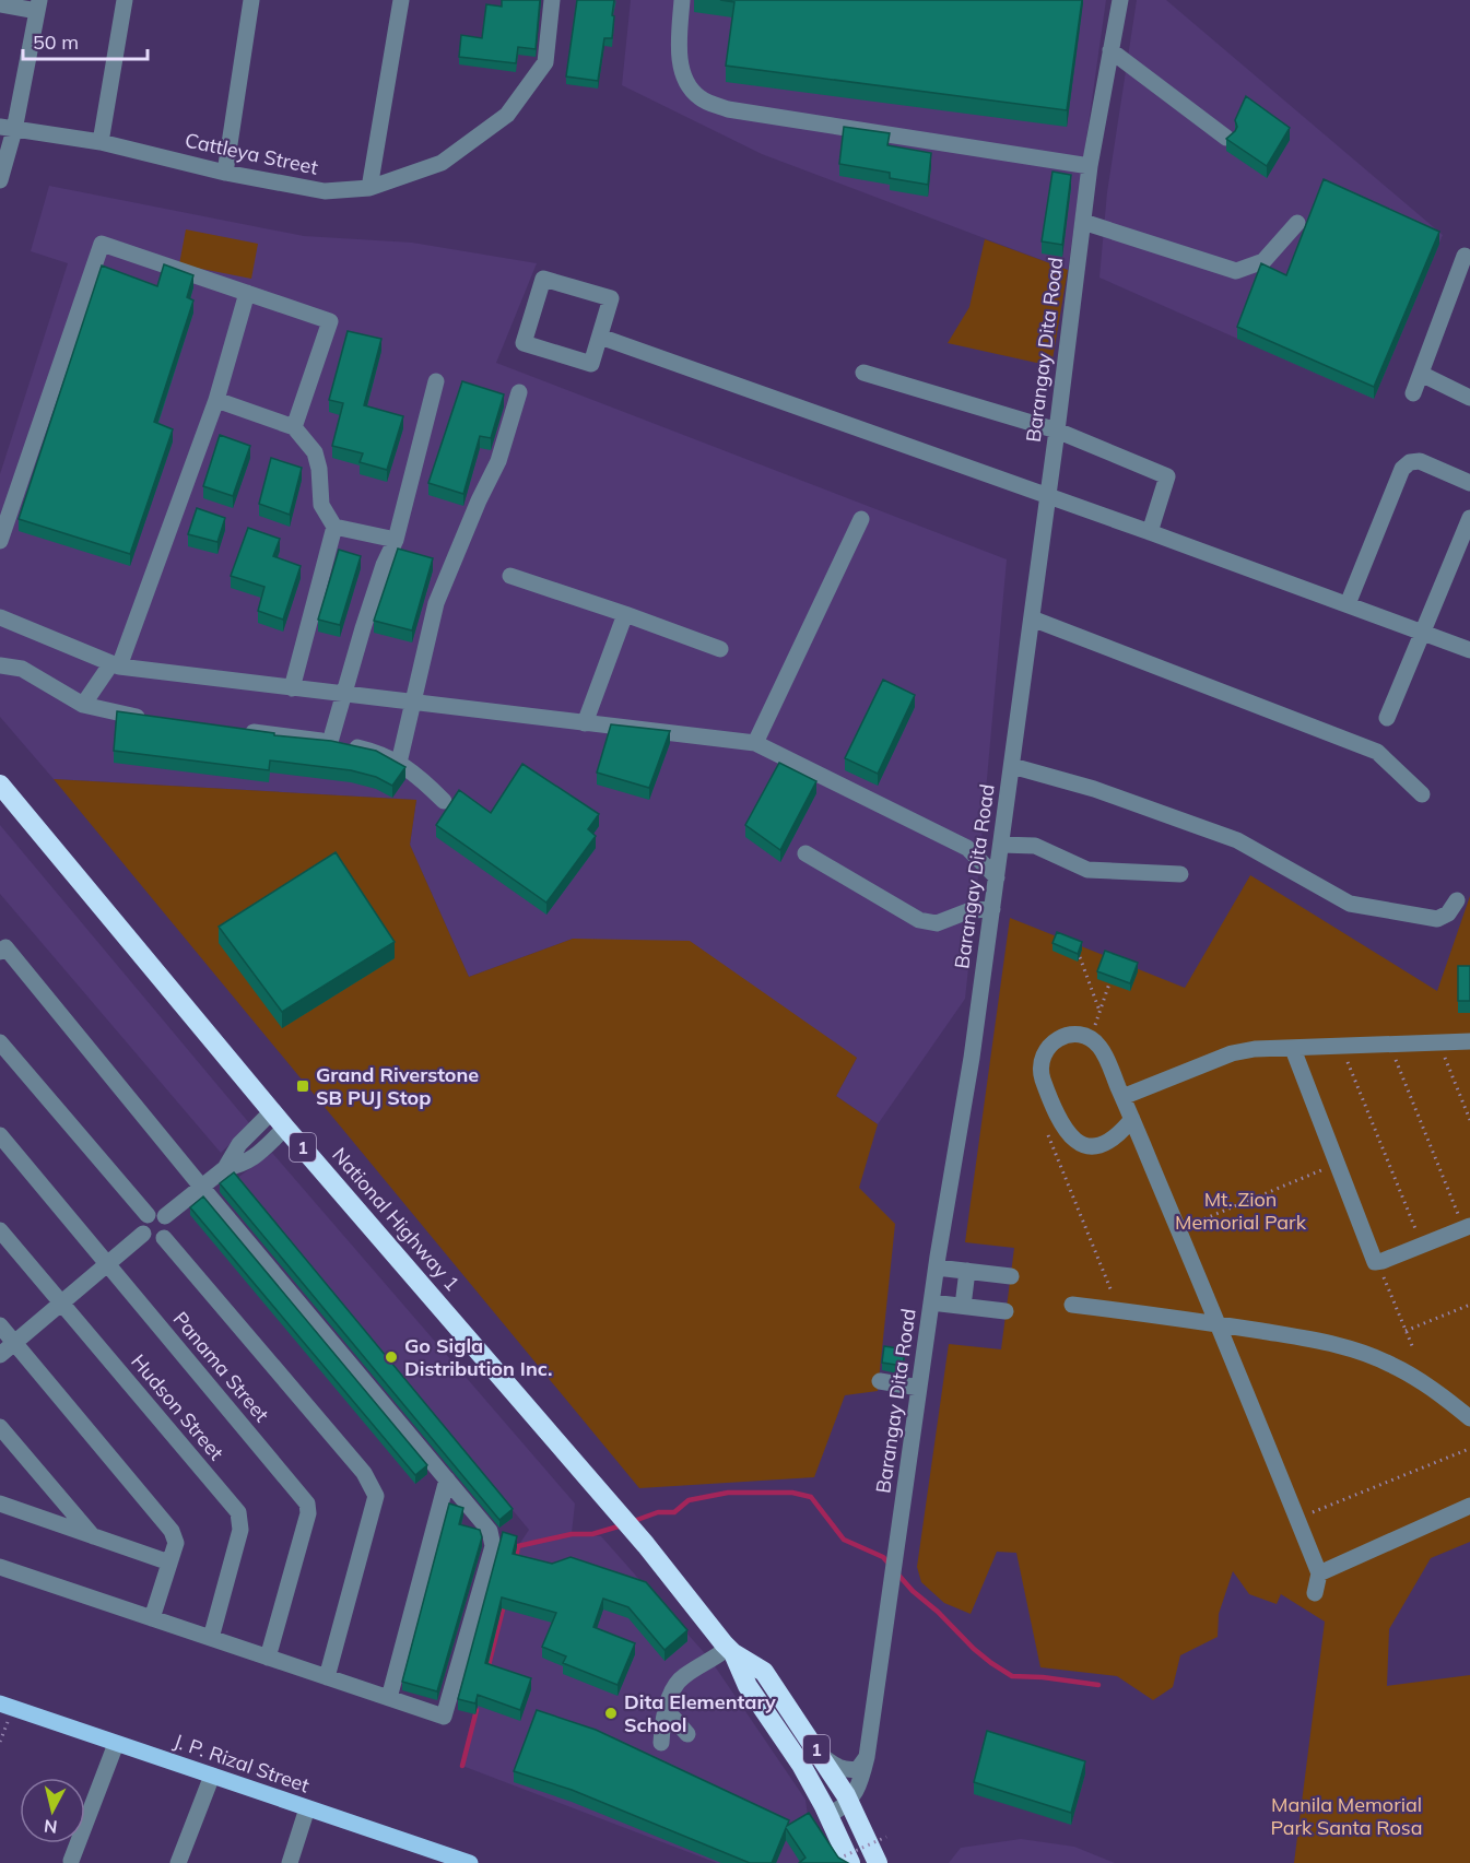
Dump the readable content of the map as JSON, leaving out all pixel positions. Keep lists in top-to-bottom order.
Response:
{
  "streets": {
    "highway": ["1", "National Highway 1"],
    "main road": ["J. P. Rizal Street"],
    "street": [
      "Cattleya Street",
      "Barangay Dita Road",
      "Panama Street",
      "Hudson Street"
    ]
  },
  "crossings": [
    ["Barangay Dita Road", "National Highway 1"]
  ],
  "parks": ["Mt. Zion Memorial Park", "Manila Memorial Park Santa Rosa"],
  "places": {
    "transit": ["Grand Riverstone SB PUJ Stop"],
    "other": ["Go Sigla Distribution Inc.", "Dita Elementary School"]
  },
  "scale_bar": "50 m",
  "north": "bottom"
}
